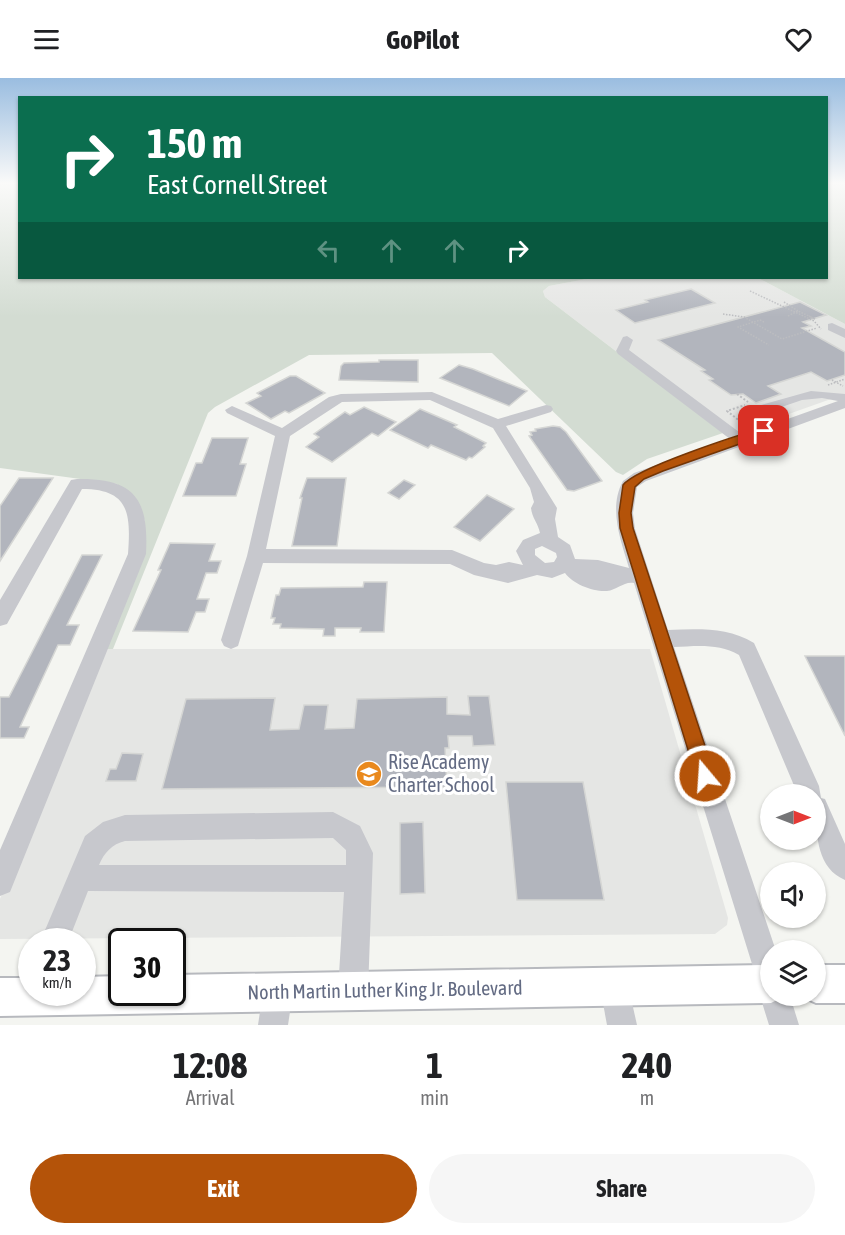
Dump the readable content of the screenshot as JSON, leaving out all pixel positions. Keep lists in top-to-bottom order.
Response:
{
  "streets": {
    "main road": ["North Martin Luther King Jr. Boulevard"]
  },
  "places": {
    "school or university": ["Rise Academy Charter School"]
  },
  "north": "right",
  "page": {
    "header": "GoPilot",
    "turn": ["150 m", "East Cornell Street"],
    "speed": "23 km/h",
    "limit": "30",
    "eta": [
      "12:08",
      "Arrival",
      "1",
      "min",
      "240",
      "m"
    ],
    "buttons": ["Exit", "Share"]
  }
}
